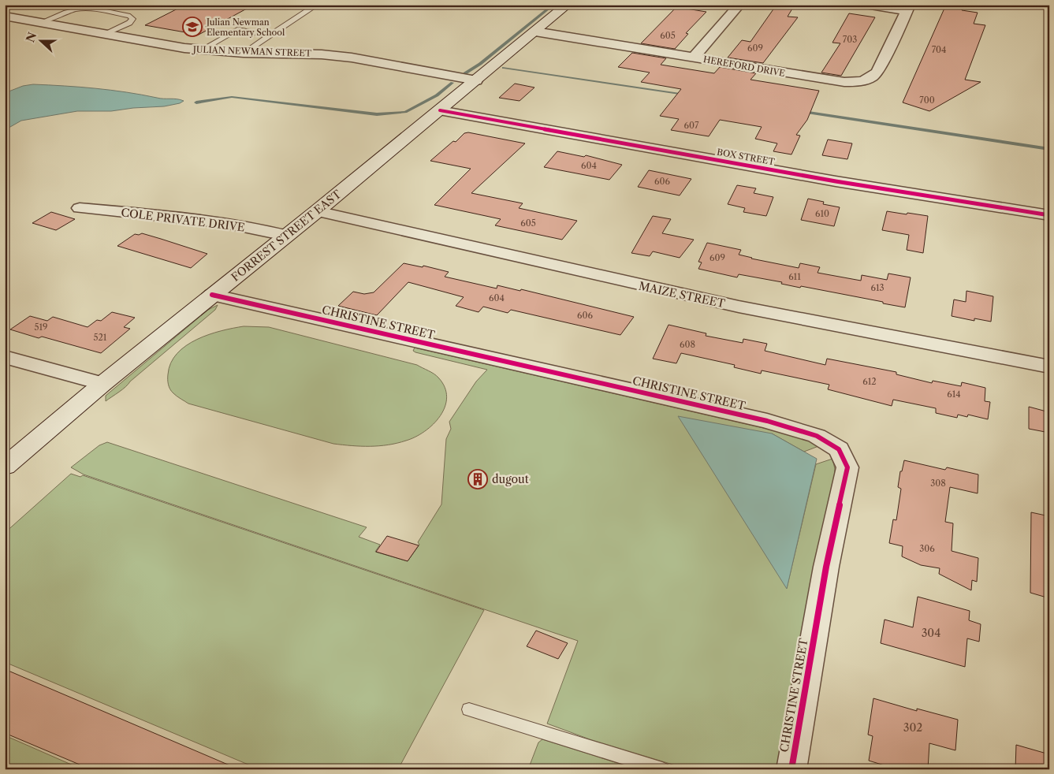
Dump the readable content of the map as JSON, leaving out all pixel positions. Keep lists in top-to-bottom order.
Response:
{
  "streets": {
    "main road": ["FORREST STREET EAST"],
    "street": [
      "JULIAN NEWMAN STREET",
      "HEREFORD DRIVE",
      "BOX STREET",
      "COLE PRIVATE DRIVE",
      "MAIZE STREET",
      "CHRISTINE STREET"
    ]
  },
  "crossings": [
    ["JULIAN NEWMAN STREET", "FORREST STREET EAST"],
    ["HEREFORD DRIVE", "FORREST STREET EAST"],
    ["BOX STREET", "FORREST STREET EAST"],
    ["COLE PRIVATE DRIVE", "FORREST STREET EAST"],
    ["FORREST STREET EAST", "MAIZE STREET"],
    ["FORREST STREET EAST", "CHRISTINE STREET"]
  ],
  "places": {
    "school or university": ["Julian Newman Elementary School"],
    "building": ["dugout"]
  },
  "house_numbers": [
    "605",
    "703",
    "609",
    "704",
    "700",
    "607",
    "604",
    "606",
    "610",
    "605",
    "609",
    "611",
    "613",
    "604",
    "606",
    "519",
    "521",
    "608",
    "612",
    "614",
    "308",
    "306",
    "304",
    "302"
  ],
  "north": "left"
}
